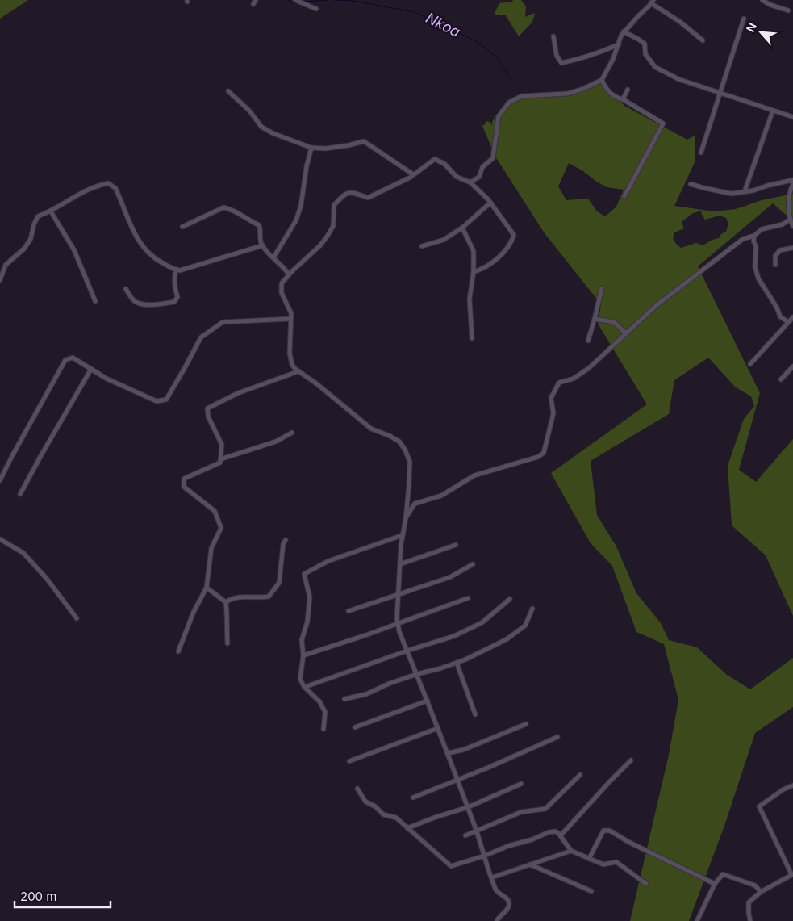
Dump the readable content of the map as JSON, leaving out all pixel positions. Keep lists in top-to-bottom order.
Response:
{
  "water": ["Nkoa"],
  "scale_bar": "200 m",
  "north": "top left"
}
